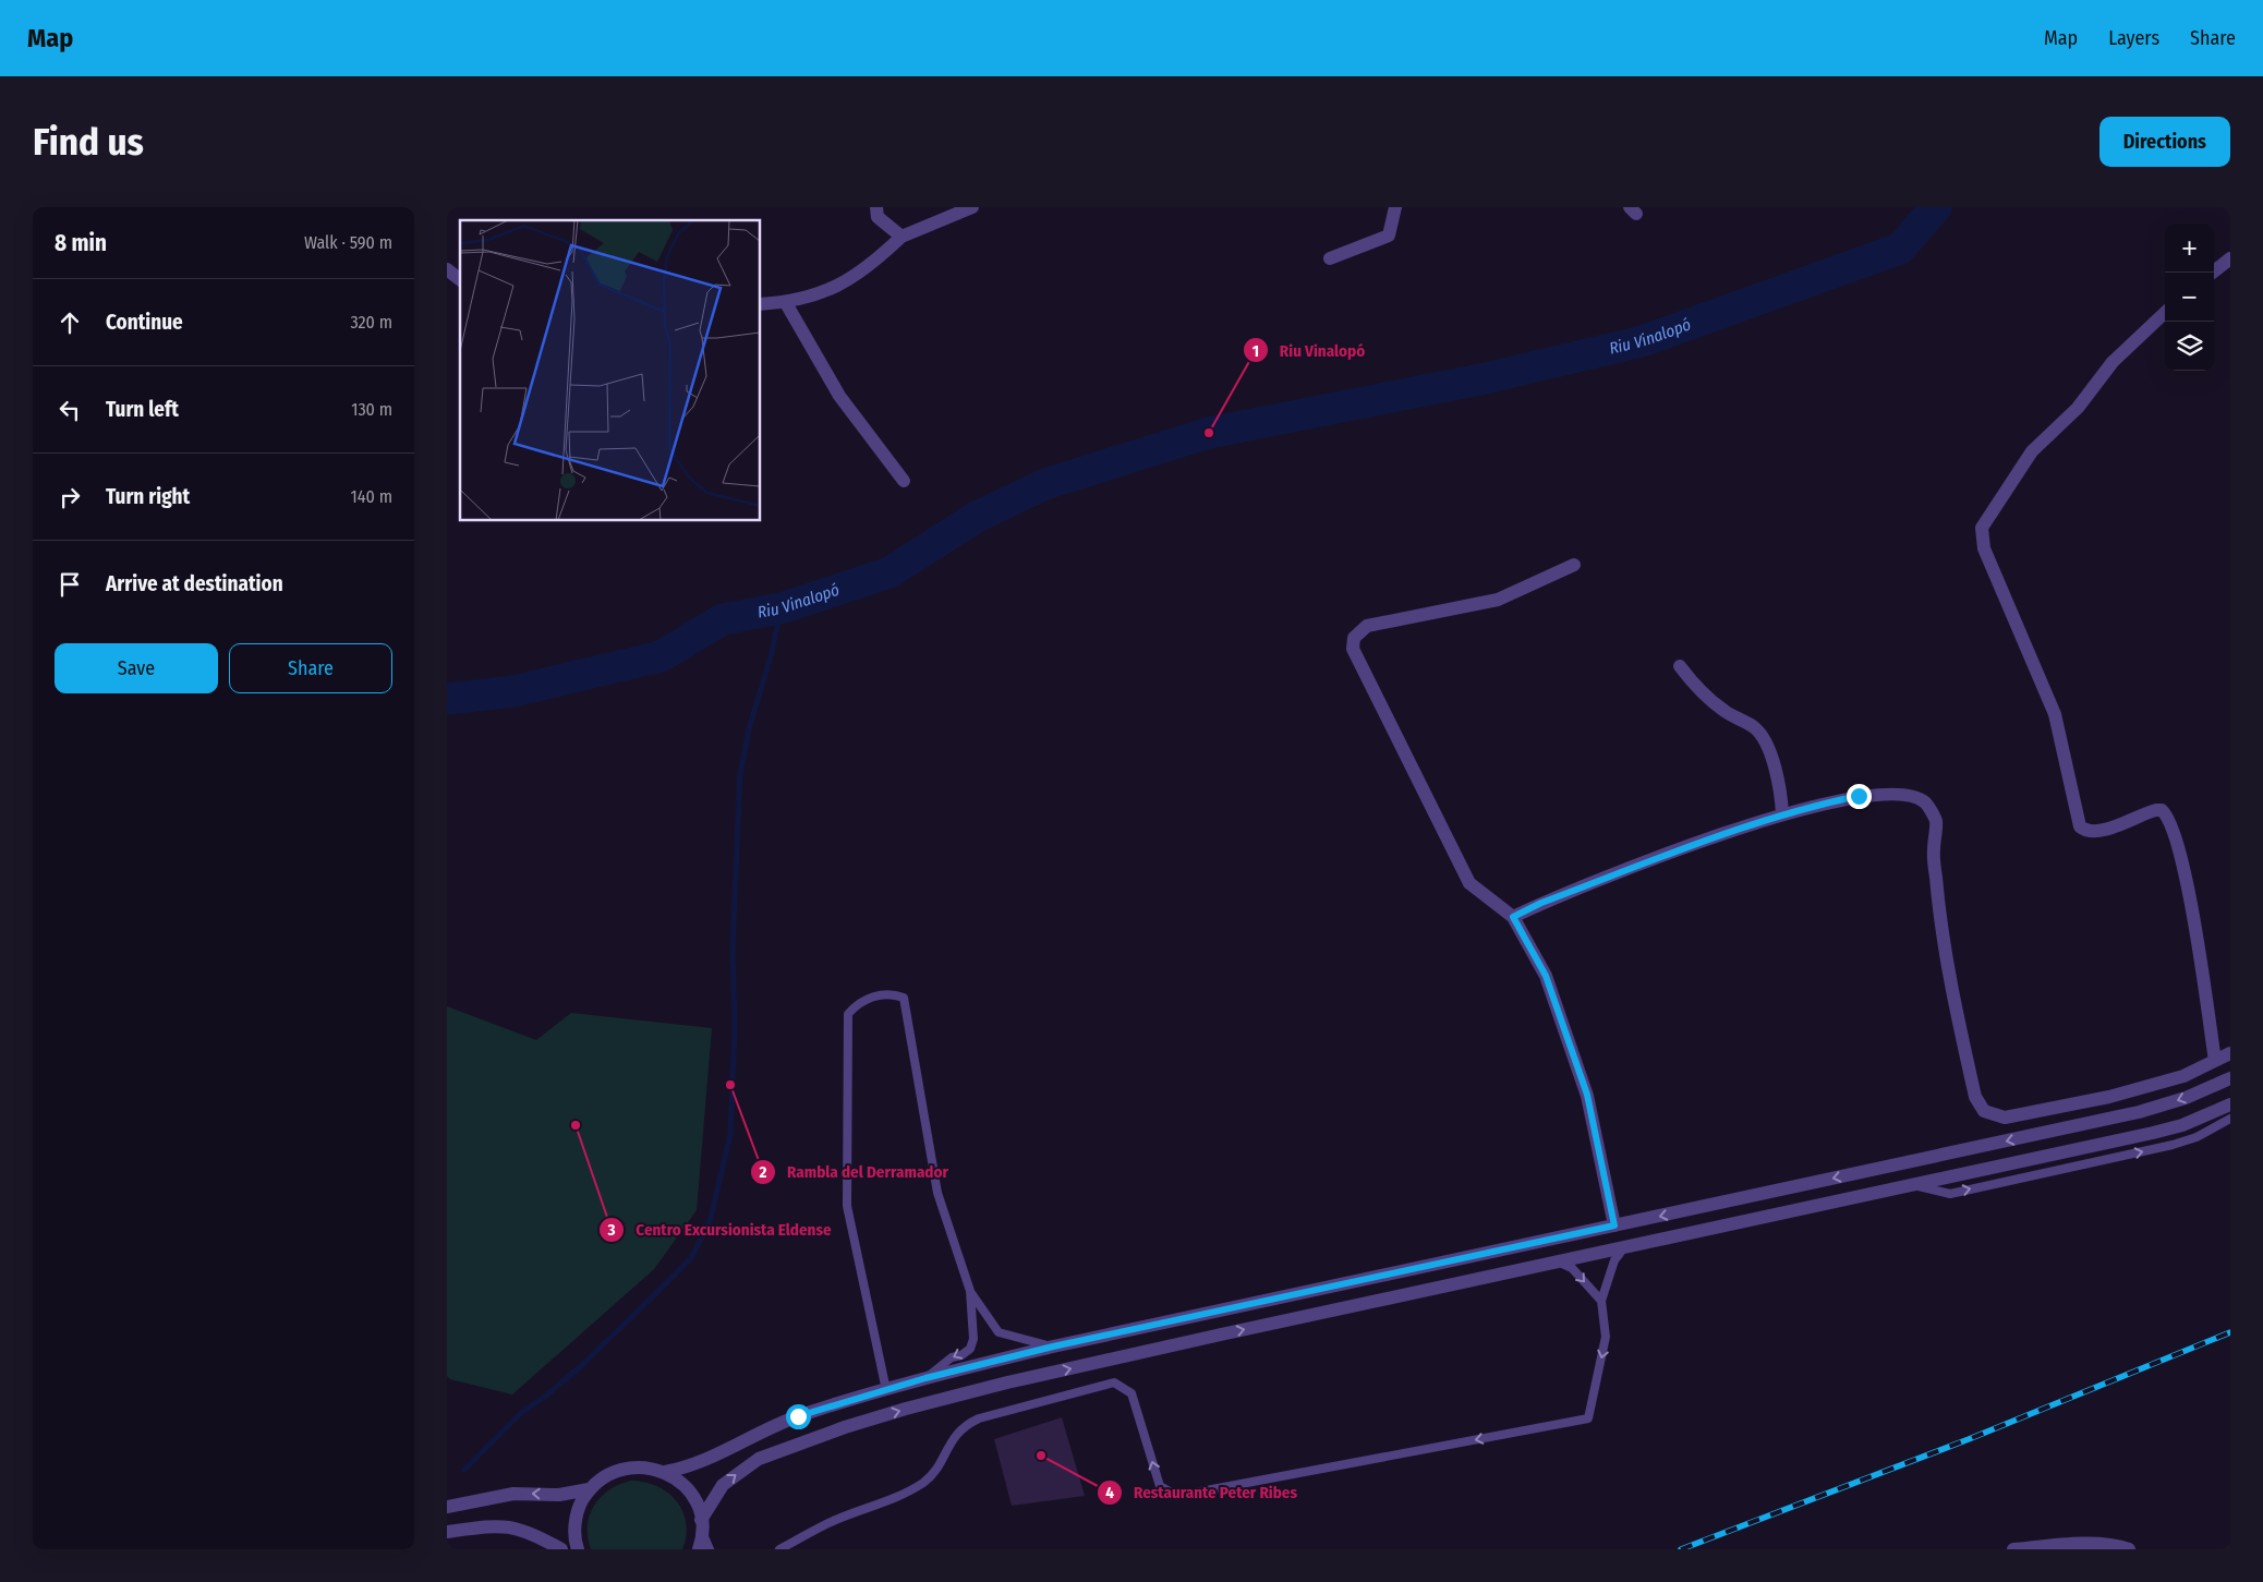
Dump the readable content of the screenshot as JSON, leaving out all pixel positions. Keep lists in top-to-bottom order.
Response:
{
  "water": ["Riu Vinalopó"],
  "places": [
    "Riu Vinalopó",
    "Rambla del Derramador",
    "Centro Excursionista Eldense",
    "Restaurante Peter Ribes"
  ],
  "page": {
    "header": "Map",
    "nav": ["Map", "Layers", "Share"],
    "buttons": [
      "Directions",
      ["Save", "Share"]
    ],
    "title": "Find us",
    "heading": ["8 min", "Walk · 590 m"],
    "map_buttons": ["+", "−"],
    "list": [
      ["Continue", "320 m"],
      ["Turn left", "130 m"],
      ["Turn right", "140 m"],
      "Arrive at destination"
    ]
  }
}
